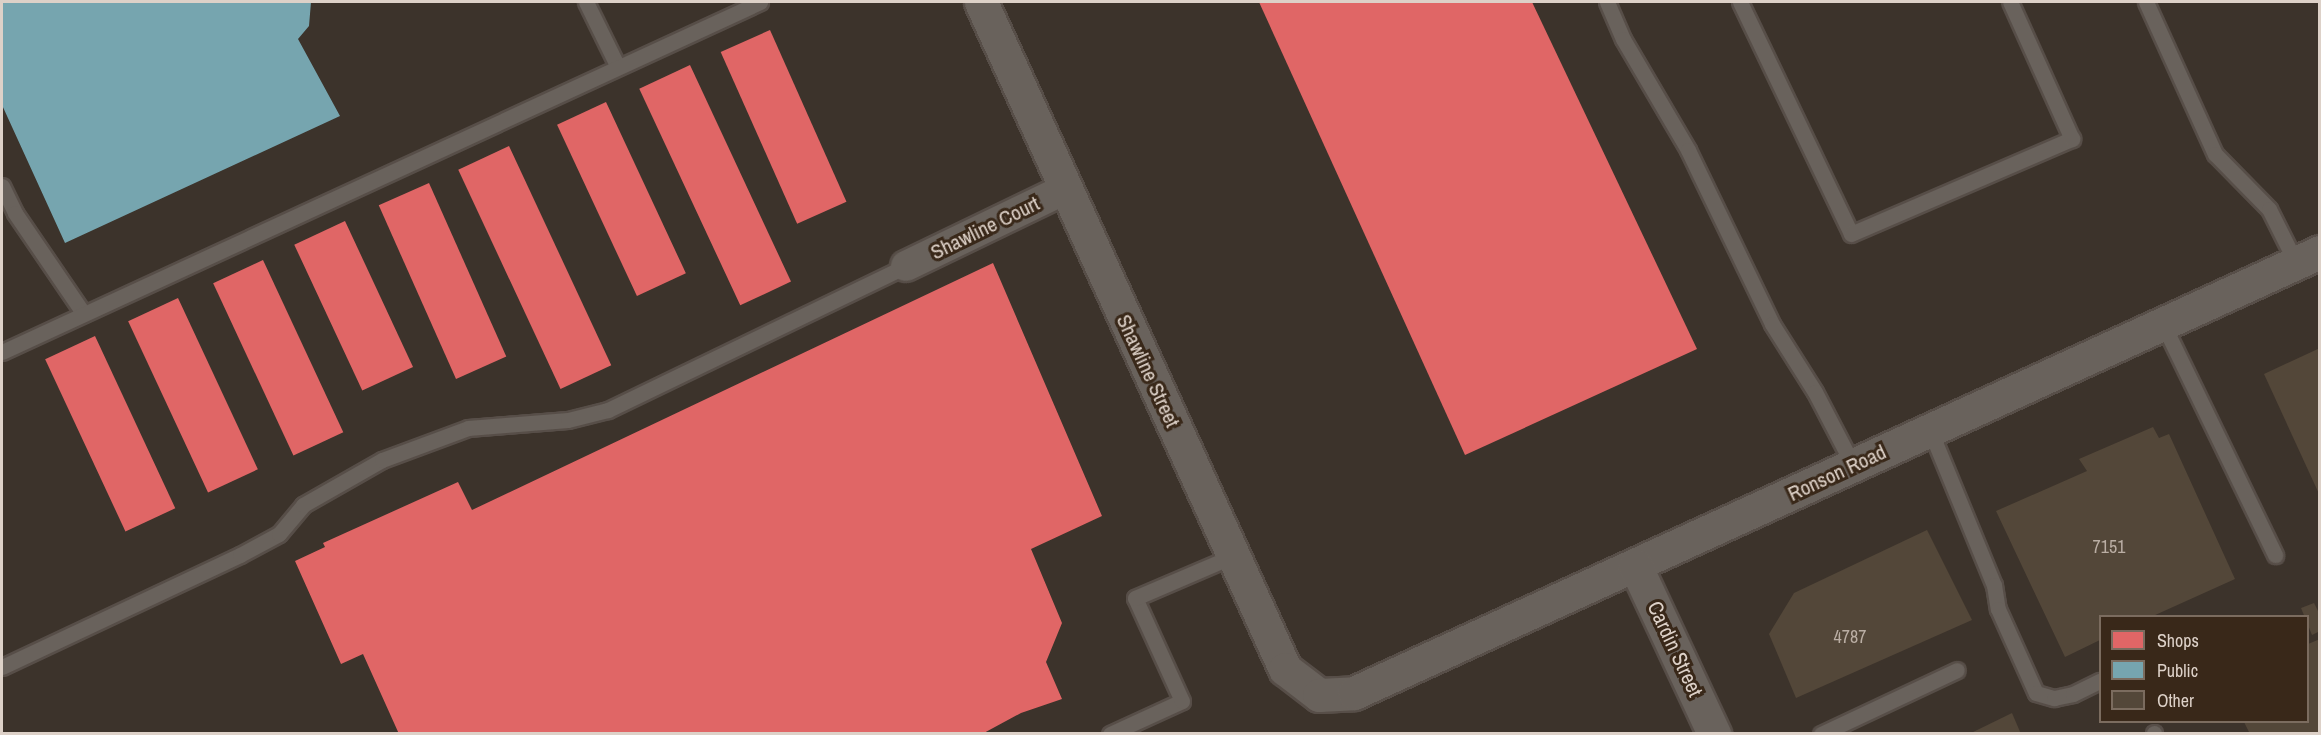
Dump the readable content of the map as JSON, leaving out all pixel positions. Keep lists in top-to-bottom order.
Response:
{
  "streets": {
    "street": [
      "Shawline Court",
      "Shawline Street",
      "Ronson Road",
      "Cardin Street"
    ]
  },
  "crossings": [
    ["Shawline Court", "Shawline Street"],
    ["Shawline Street", "Ronson Road"],
    ["Ronson Road", "Cardin Street"]
  ],
  "house_numbers": ["7151", "4787"],
  "legend": ["Shops", "Public", "Other"]
}
